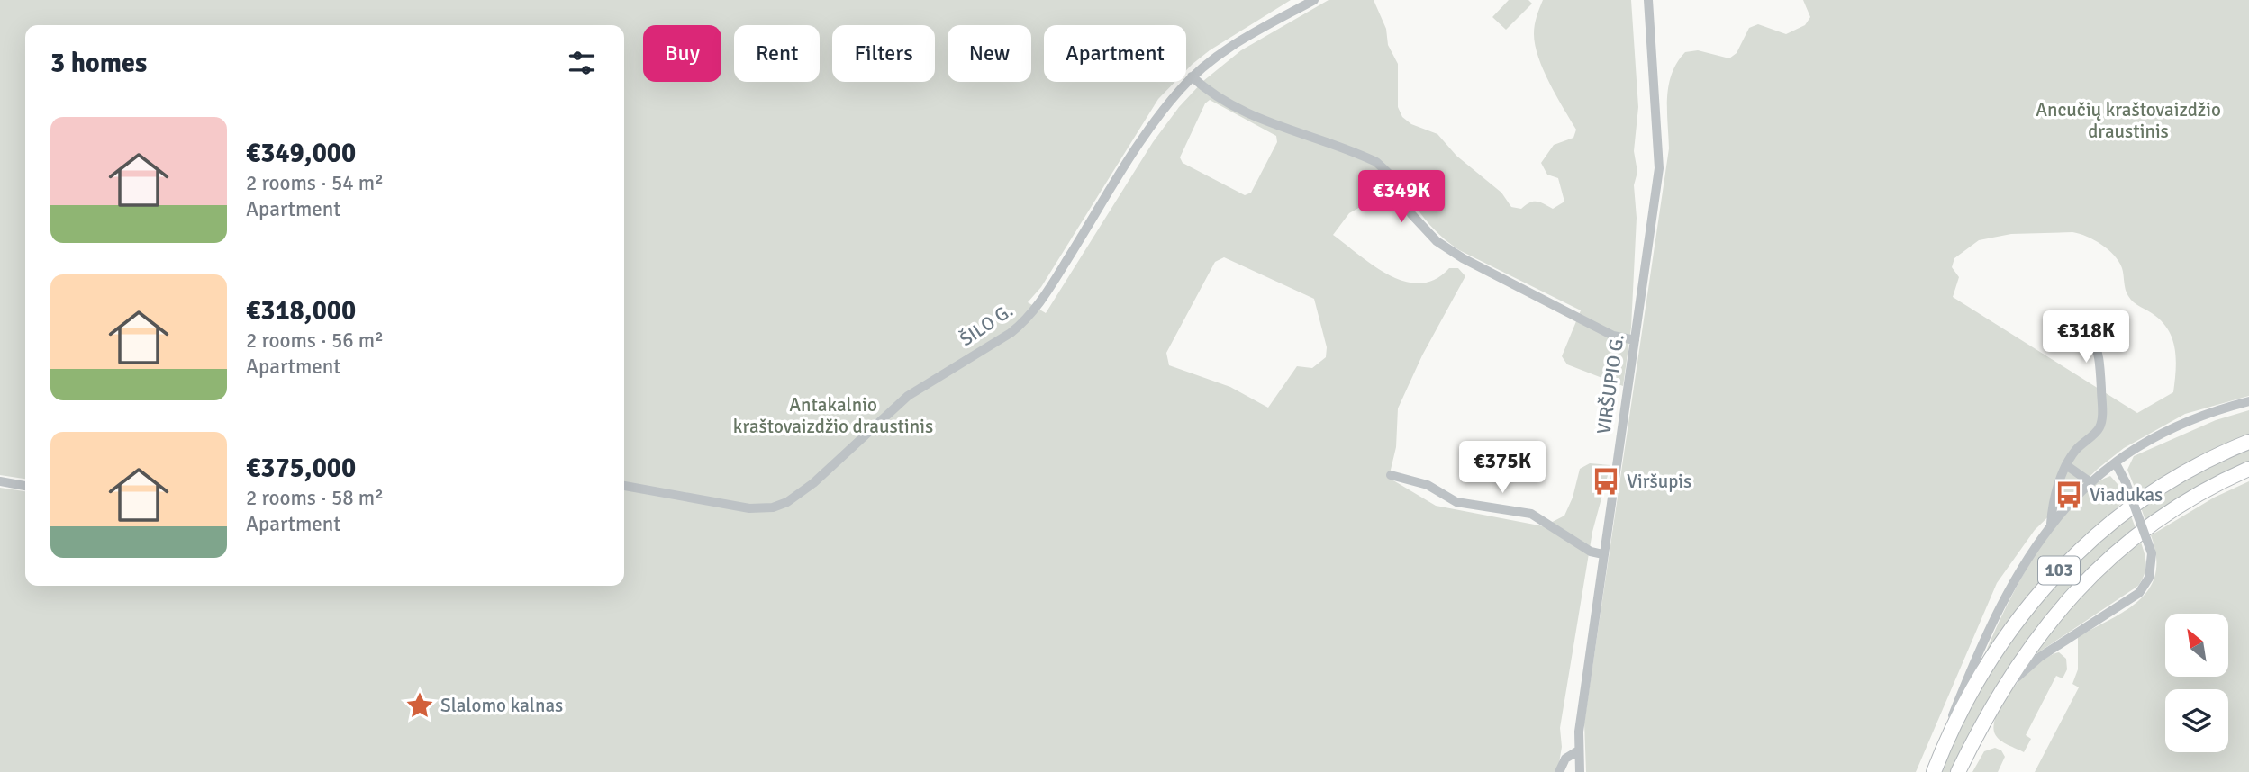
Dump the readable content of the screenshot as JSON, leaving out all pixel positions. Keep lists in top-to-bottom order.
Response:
{
  "streets": {
    "main road": ["103"],
    "street": ["ŠILO G.", "VIRŠUPIO G."]
  },
  "parks": ["Ancučių kraštovaizdžio draustinis", "Antakalnio kraštovaizdžio draustinis"],
  "places": {
    "bus stop": ["Viršupis", "Viadukas"],
    "place": ["Slalomo kalnas"]
  },
  "north": "top left",
  "page": {
    "chip": [
      "Buy",
      "Rent",
      "Filters",
      "New",
      "Apartment"
    ],
    "heading": "3 homes",
    "list": [
      {
        "name": "€349,000",
        "note": "2 rooms · 54 m² · Apartment"
      },
      {
        "name": "€318,000",
        "note": "2 rooms · 56 m² · Apartment"
      },
      {
        "name": "€375,000",
        "note": "2 rooms · 58 m² · Apartment"
      }
    ],
    "price": ["€349K", "€318K", "€375K"]
  }
}
